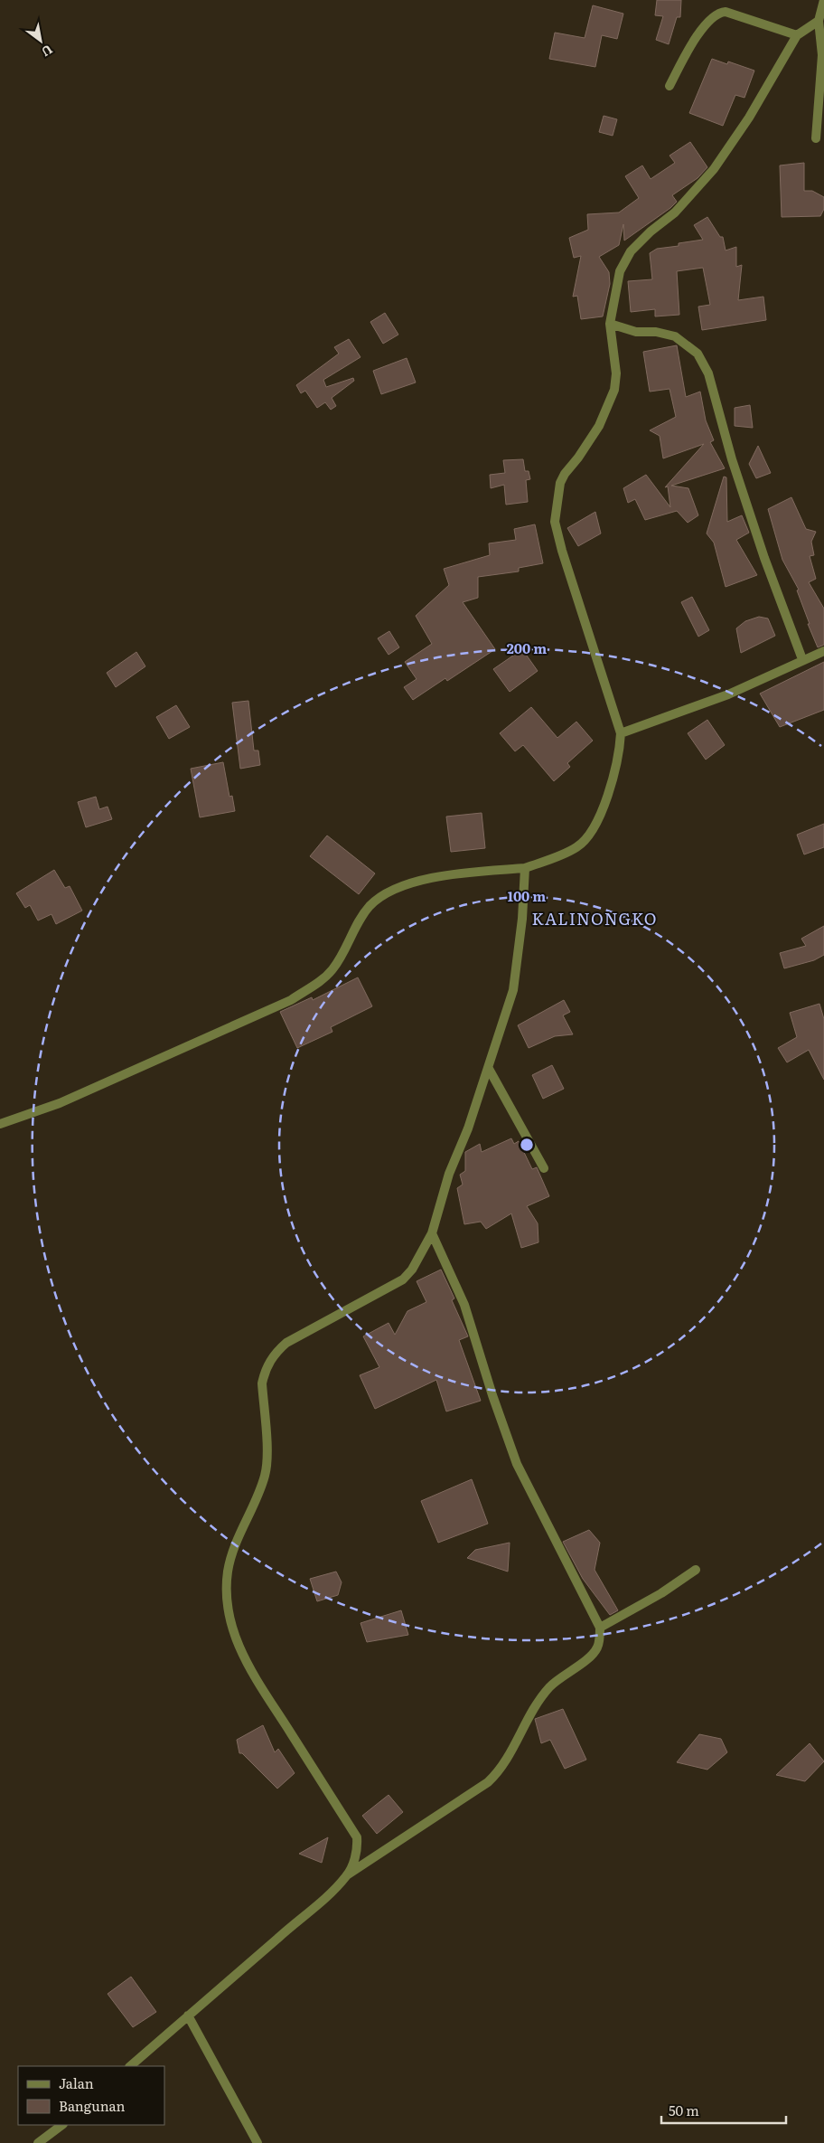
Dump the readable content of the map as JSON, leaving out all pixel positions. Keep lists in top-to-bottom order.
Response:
{
  "districts": ["KALINONGKO"],
  "legend": ["Jalan", "Bangunan"],
  "scale_bar": "50 m",
  "north": "bottom right",
  "rings": ["200 m", "100 m"]
}
